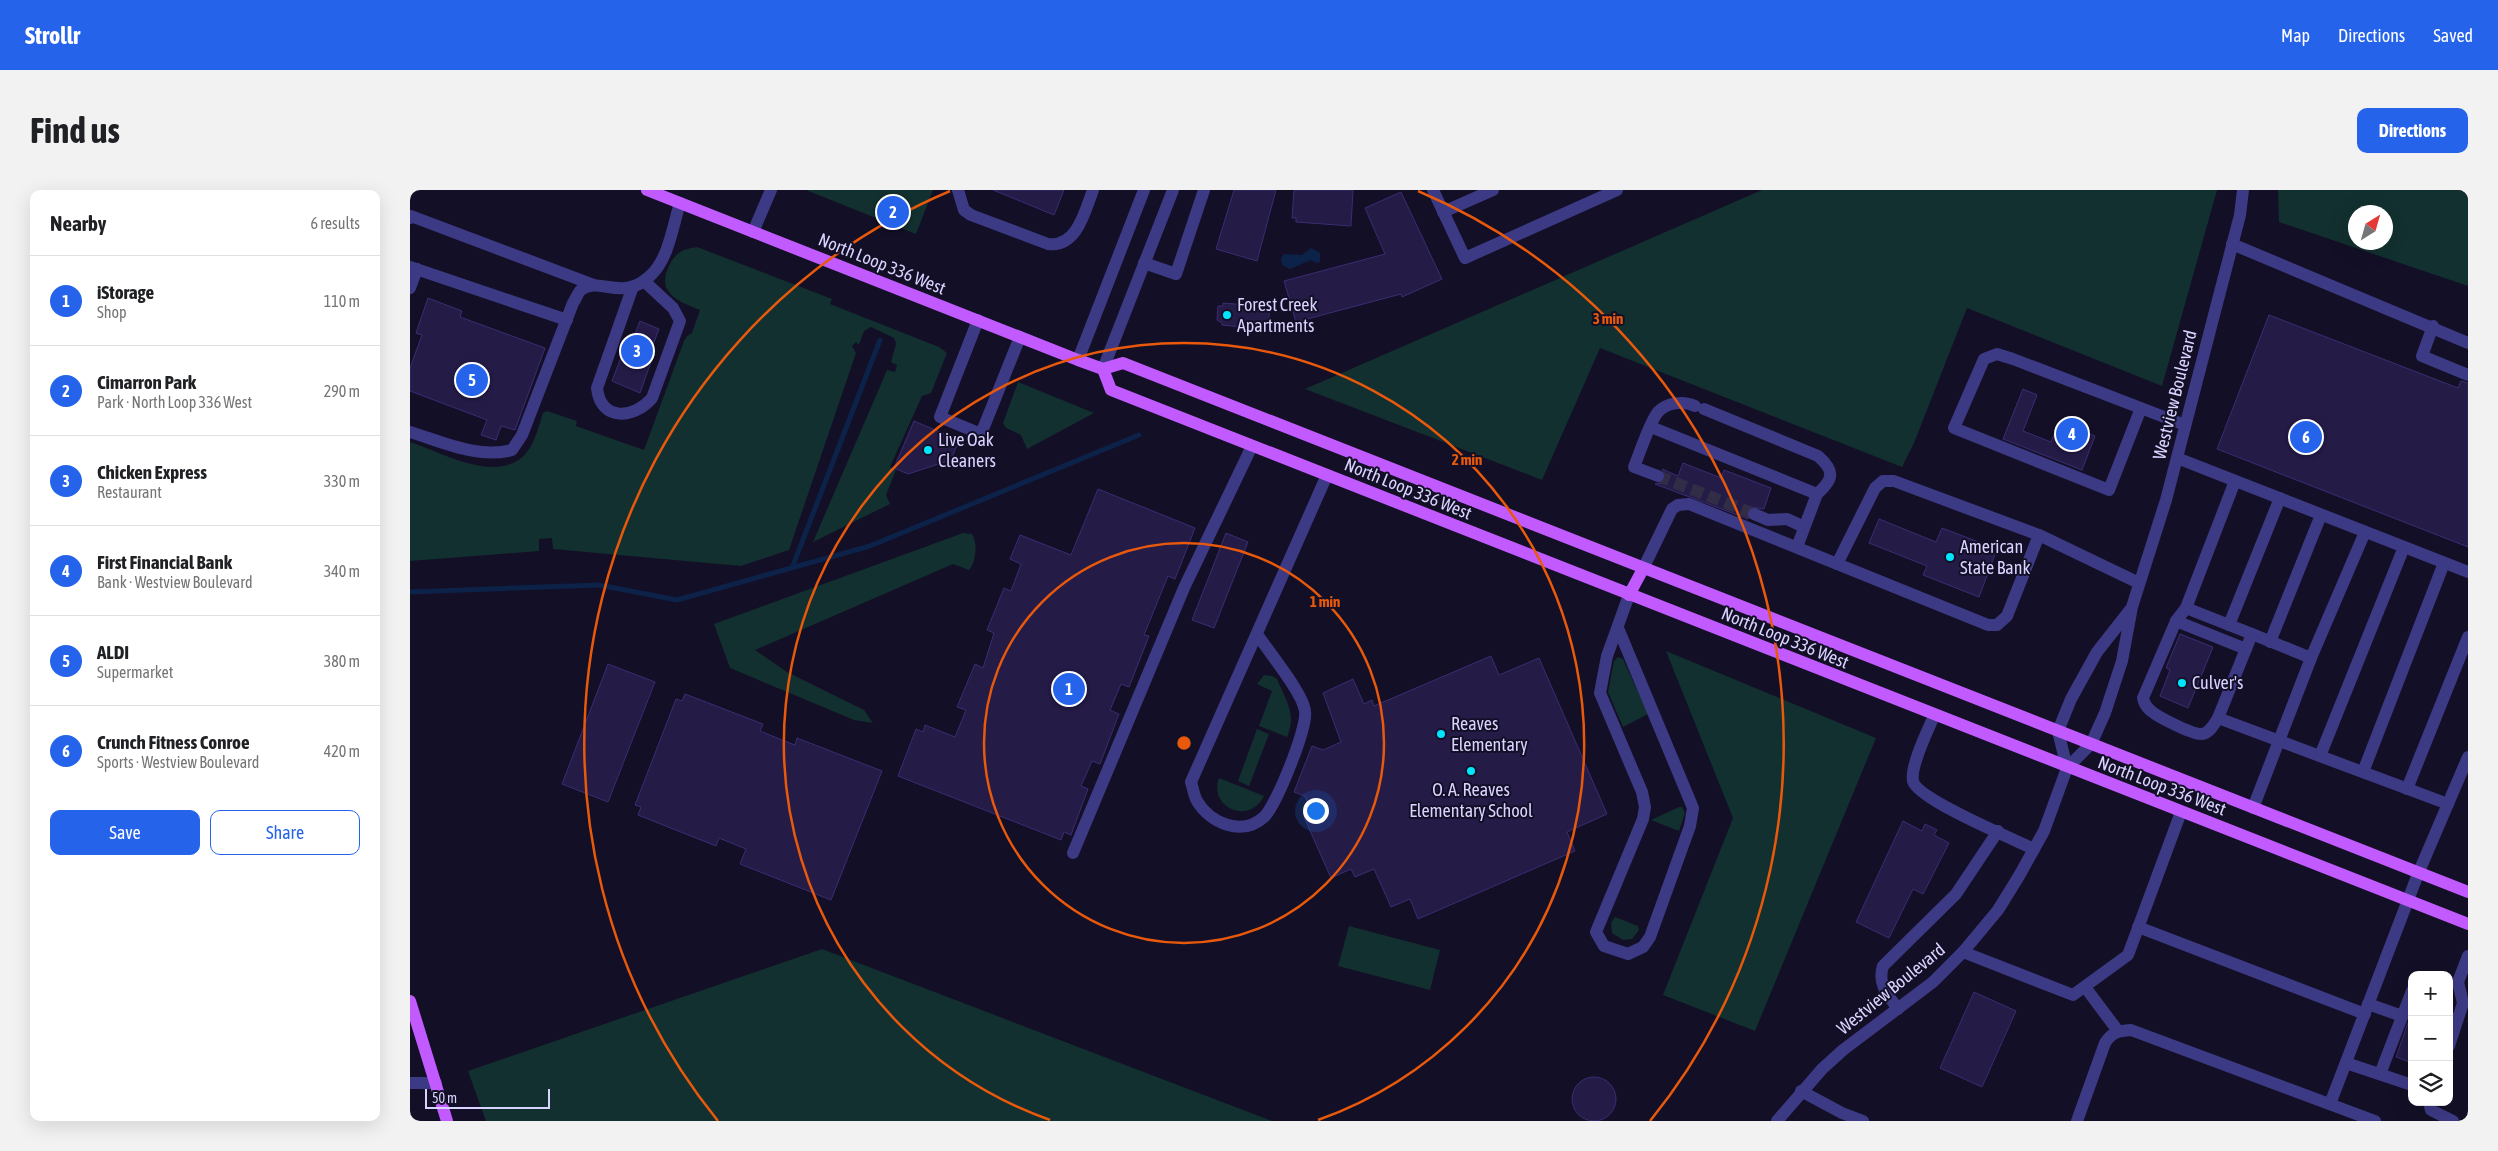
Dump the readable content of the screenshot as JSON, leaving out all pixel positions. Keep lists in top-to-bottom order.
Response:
{
  "streets": {
    "main road": ["North Loop 336 West"],
    "street": ["Westview Boulevard"]
  },
  "crossings": [
    ["North Loop 336 West", "Westview Boulevard"]
  ],
  "places": [
    "Forest Creek Apartments",
    "Live Oak Cleaners",
    "American State Bank",
    "Culver's",
    "Reaves Elementary",
    "O. A. Reaves Elementary School"
  ],
  "scale_bar": "50 m",
  "north": "top right",
  "page": {
    "header": "Strollr",
    "nav": ["Map", "Directions", "Saved"],
    "buttons": [
      "Directions",
      ["Save", "Share"]
    ],
    "title": "Find us",
    "heading": ["Nearby", "6 results"],
    "pins": [
      "2",
      "3",
      "5",
      "4",
      "6",
      "1"
    ],
    "list": [
      {
        "mark": "1",
        "name": "iStorage",
        "note": "Shop",
        "value": "110 m"
      },
      {
        "mark": "2",
        "name": "Cimarron Park",
        "note": "Park · North Loop 336 West",
        "value": "290 m"
      },
      {
        "mark": "3",
        "name": "Chicken Express",
        "note": "Restaurant",
        "value": "330 m"
      },
      {
        "mark": "4",
        "name": "First Financial Bank",
        "note": "Bank · Westview Boulevard",
        "value": "340 m"
      },
      {
        "mark": "5",
        "name": "ALDI",
        "note": "Supermarket",
        "value": "380 m"
      },
      {
        "mark": "6",
        "name": "Crunch Fitness Conroe",
        "note": "Sports · Westview Boulevard",
        "value": "420 m"
      }
    ],
    "map_buttons": ["+", "−"],
    "scale": "50 m"
  },
  "rings": ["3 min", "2 min", "1 min"]
}
